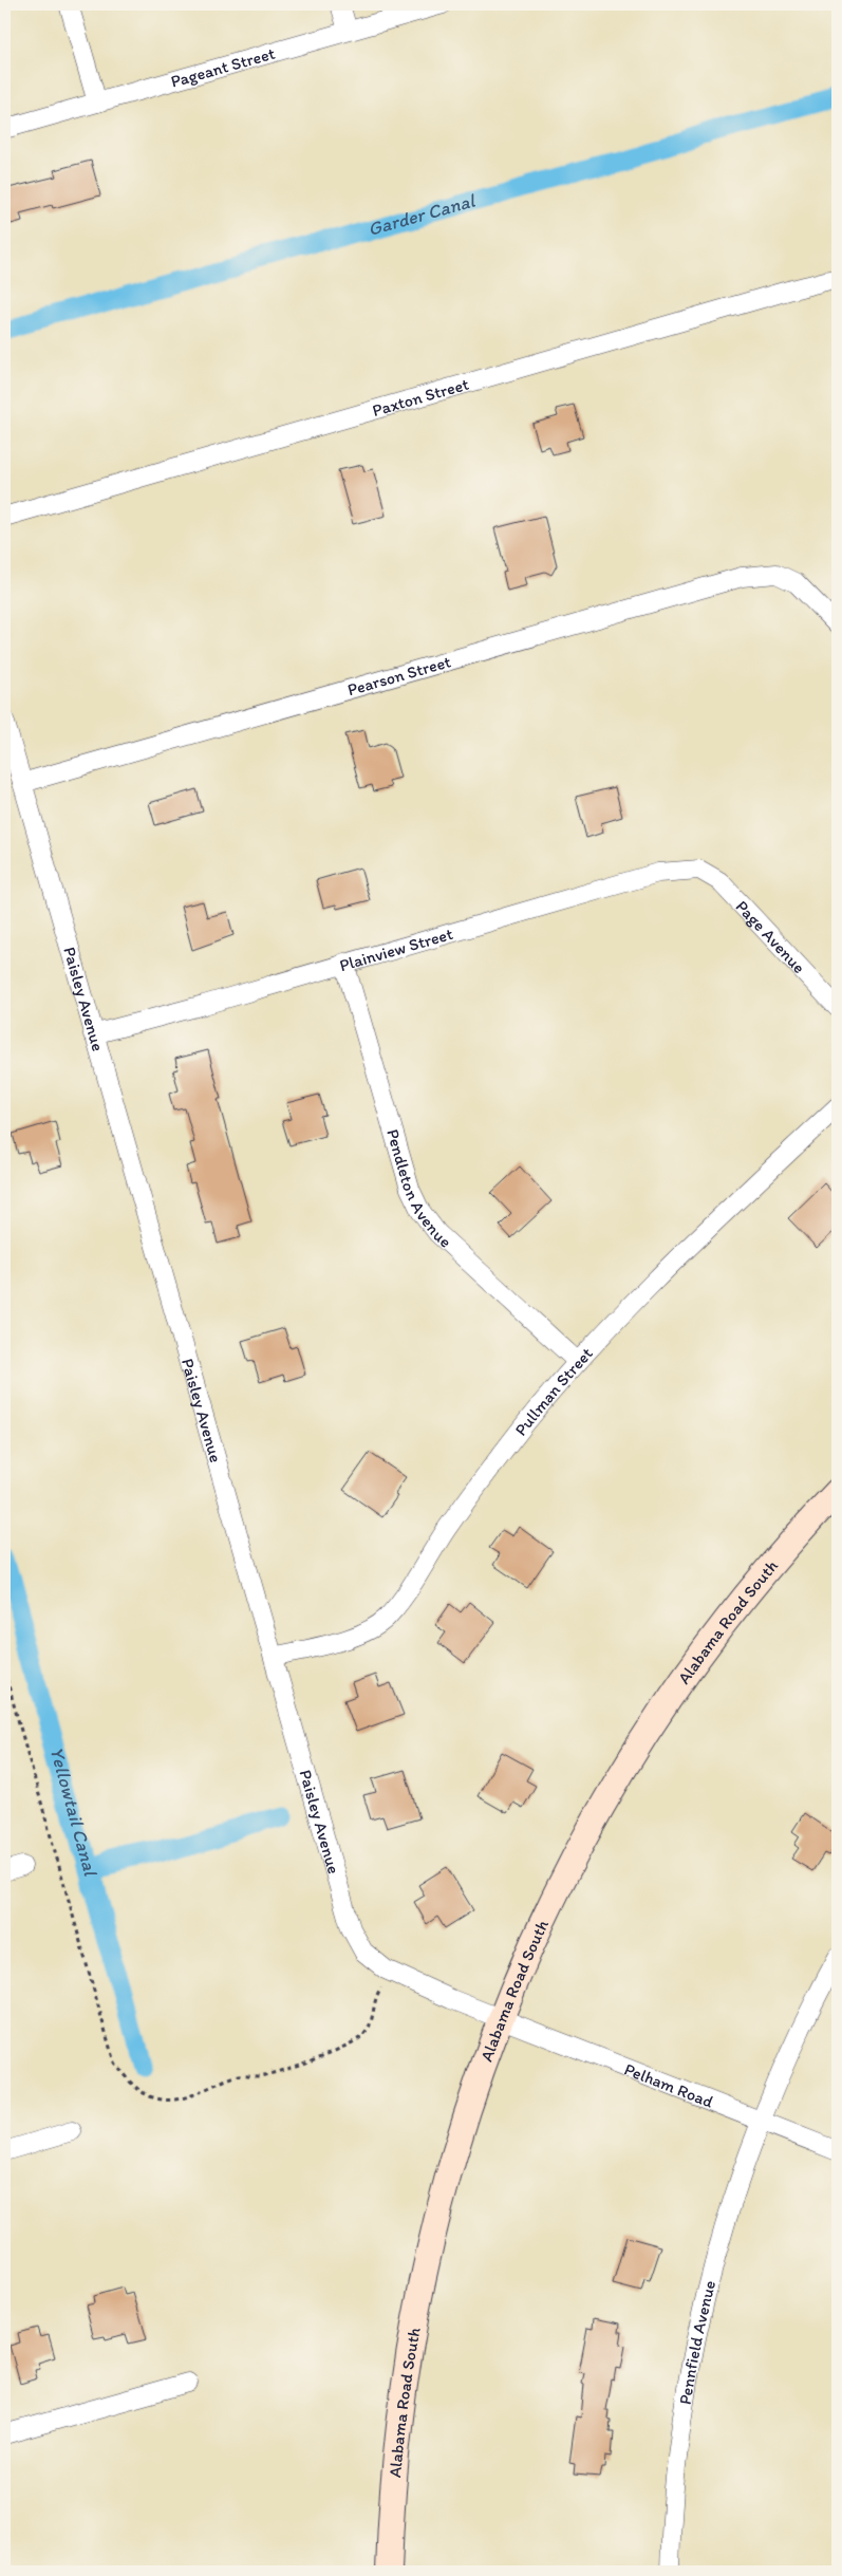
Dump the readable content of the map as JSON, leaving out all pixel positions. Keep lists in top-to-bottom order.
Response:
{
  "streets": {
    "street": [
      "Pageant Street",
      "Paxton Street",
      "Pearson Street",
      "Page Avenue",
      "Plainview Street",
      "Paisley Avenue",
      "Pendleton Avenue",
      "Pullman Street",
      "Alabama Road South",
      "Pelham Road",
      "Pennfield Avenue"
    ]
  },
  "crossings": [
    ["Pearson Street", "Paisley Avenue"],
    ["Page Avenue", "Plainview Street"],
    ["Plainview Street", "Paisley Avenue"],
    ["Plainview Street", "Pendleton Avenue"],
    ["Paisley Avenue", "Pullman Street"],
    ["Paisley Avenue", "Alabama Road South"],
    ["Paisley Avenue", "Pelham Road"],
    ["Pendleton Avenue", "Pullman Street"],
    ["Alabama Road South", "Pelham Road"],
    ["Pelham Road", "Pennfield Avenue"]
  ],
  "water": ["Garder Canal", "Yellowtail Canal"]
}
